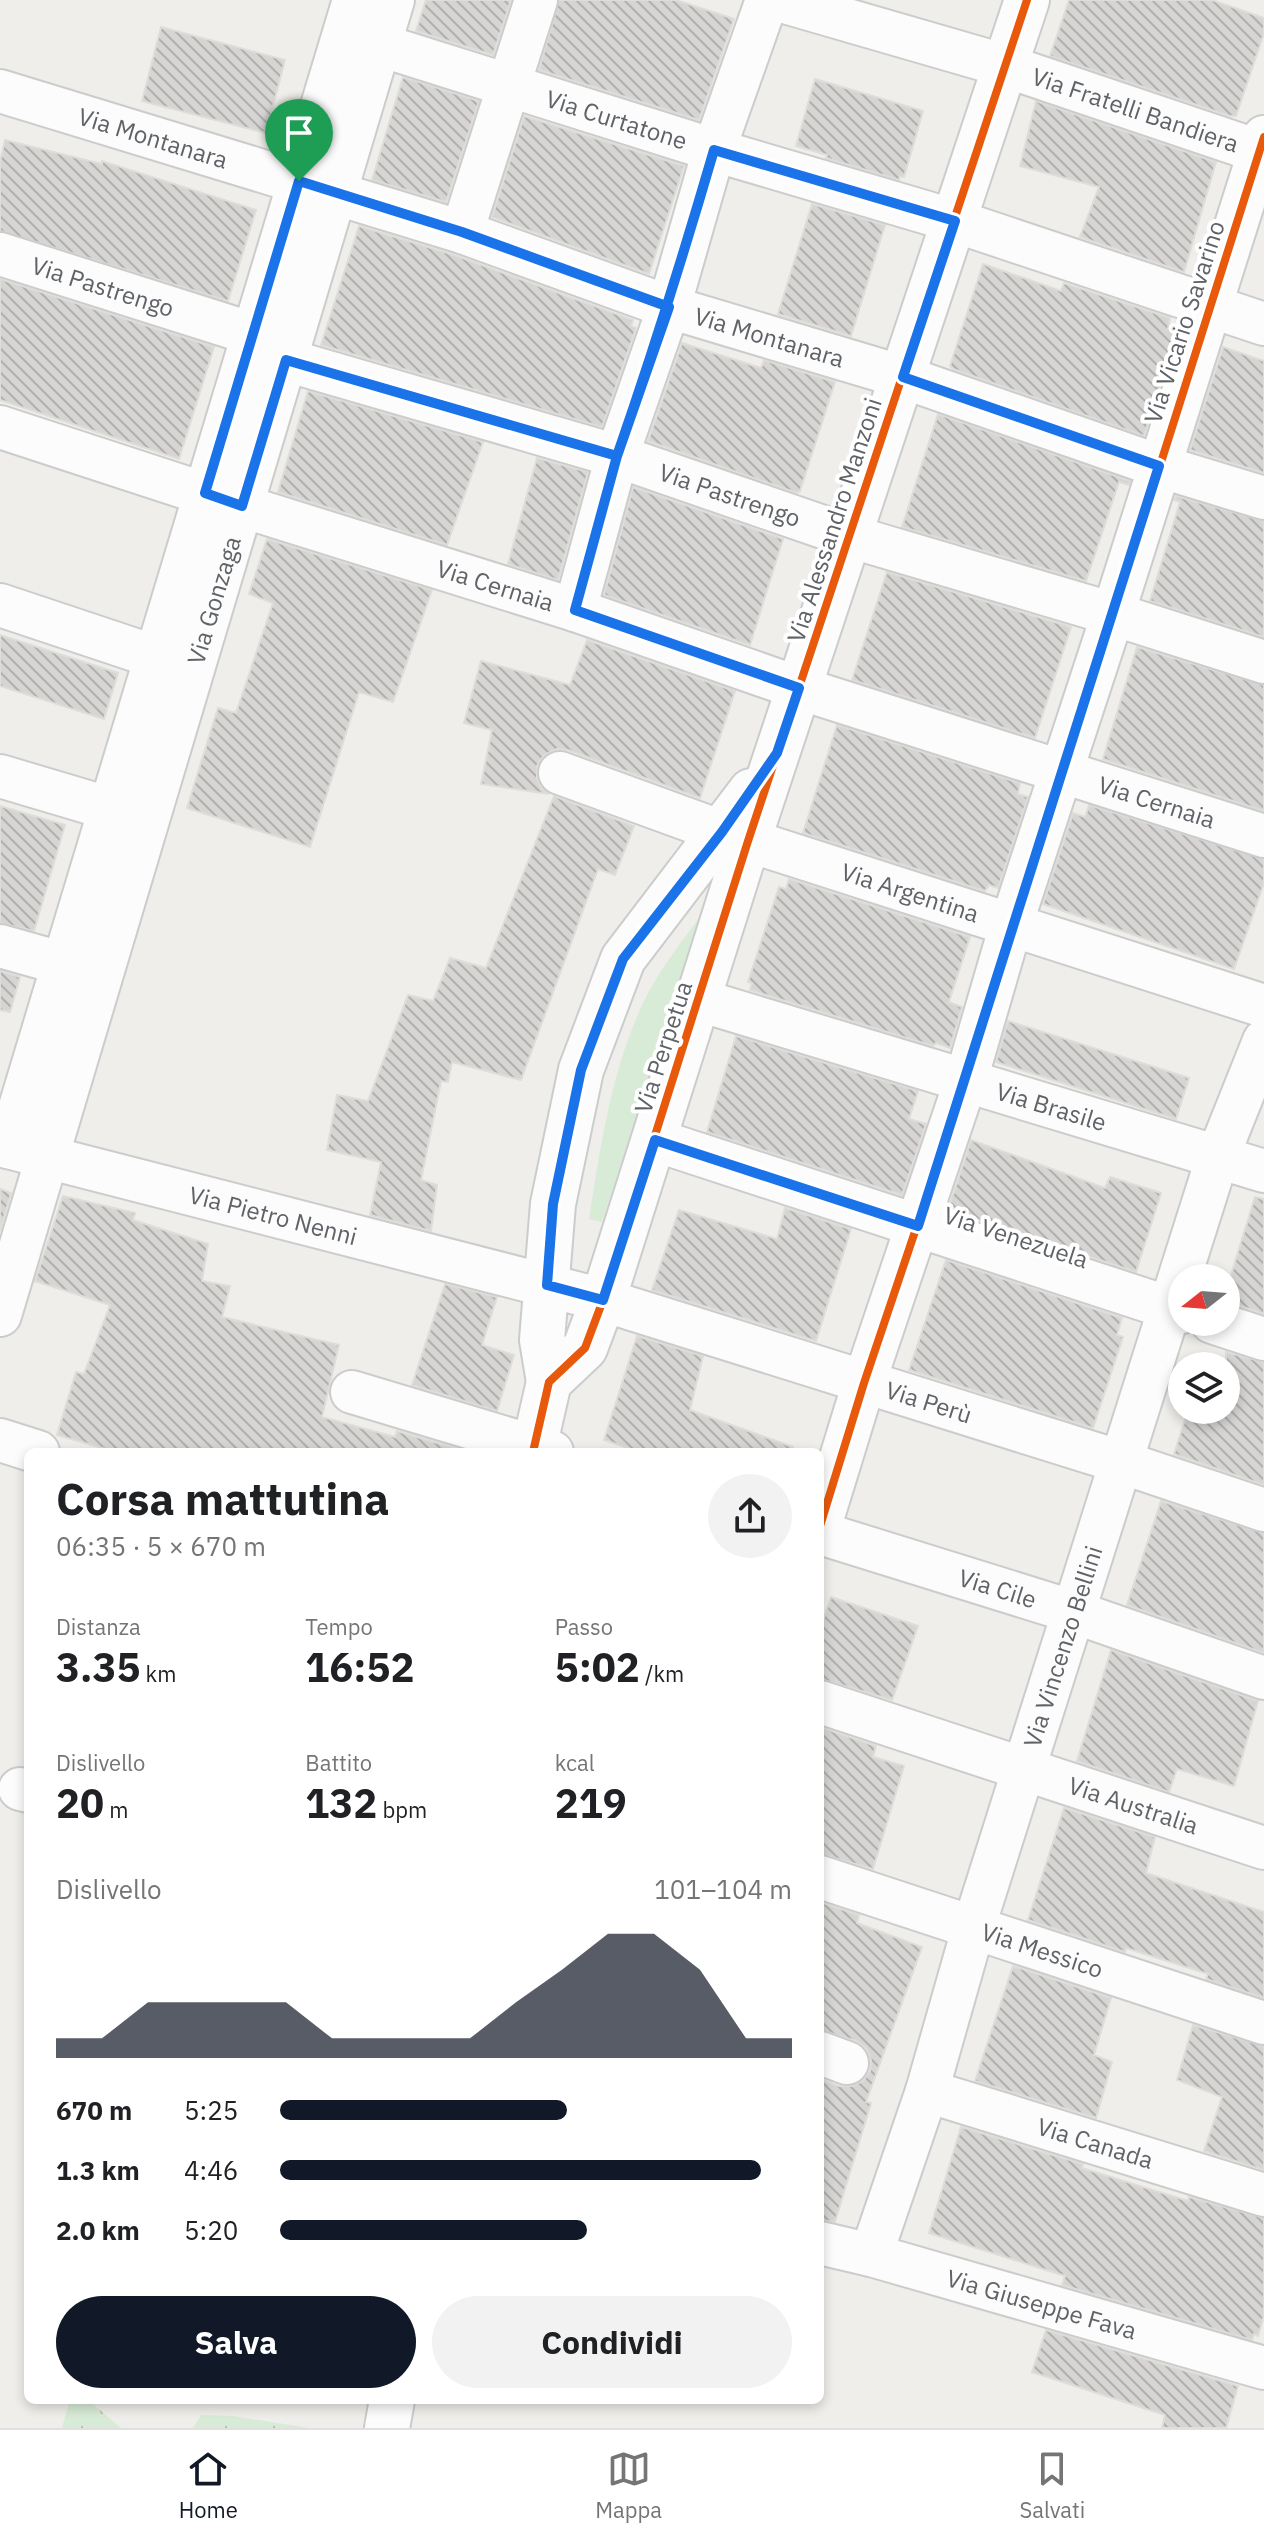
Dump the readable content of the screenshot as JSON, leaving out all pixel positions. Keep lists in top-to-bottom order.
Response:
{
  "streets": {
    "street": [
      "Via Fratelli Bandiera",
      "Via Curtatone",
      "Via Montanara",
      "Via Pastrengo",
      "Via Vicario Savarino",
      "Via Alessandro Manzoni",
      "Via Cernaia",
      "Via Gonzaga",
      "Via Argentina",
      "Via Perpetua",
      "Via Brasile",
      "Via Pietro Nenni",
      "Via Venezuela",
      "Via Perù",
      "Via Cile",
      "Via Vincenzo Bellini",
      "Via Australia",
      "Via Messico",
      "Via Canada",
      "Via Giuseppe Fava"
    ]
  },
  "crossings": [
    ["Via Fratelli Bandiera", "Via Vicario Savarino"],
    ["Via Fratelli Bandiera", "Via Alessandro Manzoni"],
    ["Via Curtatone", "Via Vicario Savarino"],
    ["Via Curtatone", "Via Alessandro Manzoni"],
    ["Via Curtatone", "Via Gonzaga"],
    ["Via Montanara", "Via Vicario Savarino"],
    ["Via Montanara", "Via Alessandro Manzoni"],
    ["Via Montanara", "Via Gonzaga"],
    ["Via Pastrengo", "Via Vicario Savarino"],
    ["Via Pastrengo", "Via Alessandro Manzoni"],
    ["Via Pastrengo", "Via Gonzaga"],
    ["Via Vicario Savarino", "Via Cernaia"],
    ["Via Vicario Savarino", "Via Argentina"],
    ["Via Vicario Savarino", "Via Brasile"],
    ["Via Vicario Savarino", "Via Venezuela"],
    ["Via Vicario Savarino", "Via Perù"],
    ["Via Alessandro Manzoni", "Via Cernaia"],
    ["Via Cernaia", "Via Gonzaga"],
    ["Via Gonzaga", "Via Pietro Nenni"],
    ["Via Argentina", "Via Perpetua"],
    ["Via Perpetua", "Via Brasile"],
    ["Via Perpetua", "Via Venezuela"],
    ["Via Perpetua", "Via Perù"],
    ["Via Brasile", "Via Vincenzo Bellini"],
    ["Via Pietro Nenni", "Via Perù"],
    ["Via Perù", "Via Vincenzo Bellini"],
    ["Via Cile", "Via Vincenzo Bellini"],
    ["Via Vincenzo Bellini", "Via Australia"],
    ["Via Vincenzo Bellini", "Via Messico"],
    ["Via Vincenzo Bellini", "Via Canada"],
    ["Via Vincenzo Bellini", "Via Giuseppe Fava"]
  ],
  "north": "left",
  "page": {
    "heading": ["Corsa mattutina", "06:35 · 5 × 670 m"],
    "stats": [
      ["Distanza", "3.35 km"],
      ["Tempo", "16:52"],
      ["Passo", "5:02 /km"],
      ["Dislivello", "20 m"],
      ["Battito", "132 bpm"],
      ["kcal", "219"]
    ],
    "chart": ["Dislivello", "101–104 m"],
    "list": [
      {
        "name": "670 m",
        "note": "5:25"
      },
      {
        "name": "1.3 km",
        "note": "4:46"
      },
      {
        "name": "2.0 km",
        "note": "5:20"
      }
    ],
    "buttons": ["Salva", "Condividi"],
    "tabs": ["Home", "Mappa", "Salvati"]
  }
}
